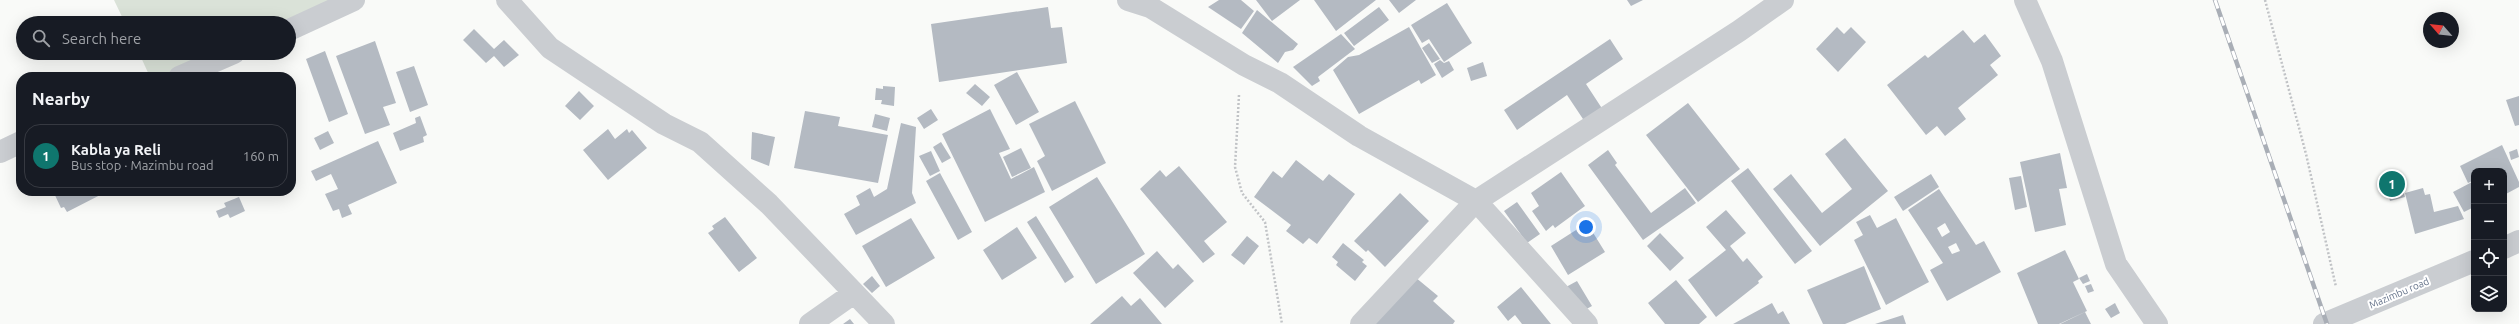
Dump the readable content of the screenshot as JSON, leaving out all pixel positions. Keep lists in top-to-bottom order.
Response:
{
  "streets": {
    "street": ["Mazimbu road"]
  },
  "north": "top left",
  "page": {
    "search": "Search here",
    "heading": "Nearby",
    "list": [
      {
        "mark": "1",
        "name": "Kabla ya Reli",
        "note": "Bus stop · Mazimbu road",
        "value": "160 m"
      }
    ],
    "map_buttons": ["+", "−"],
    "pins": "1"
  }
}
